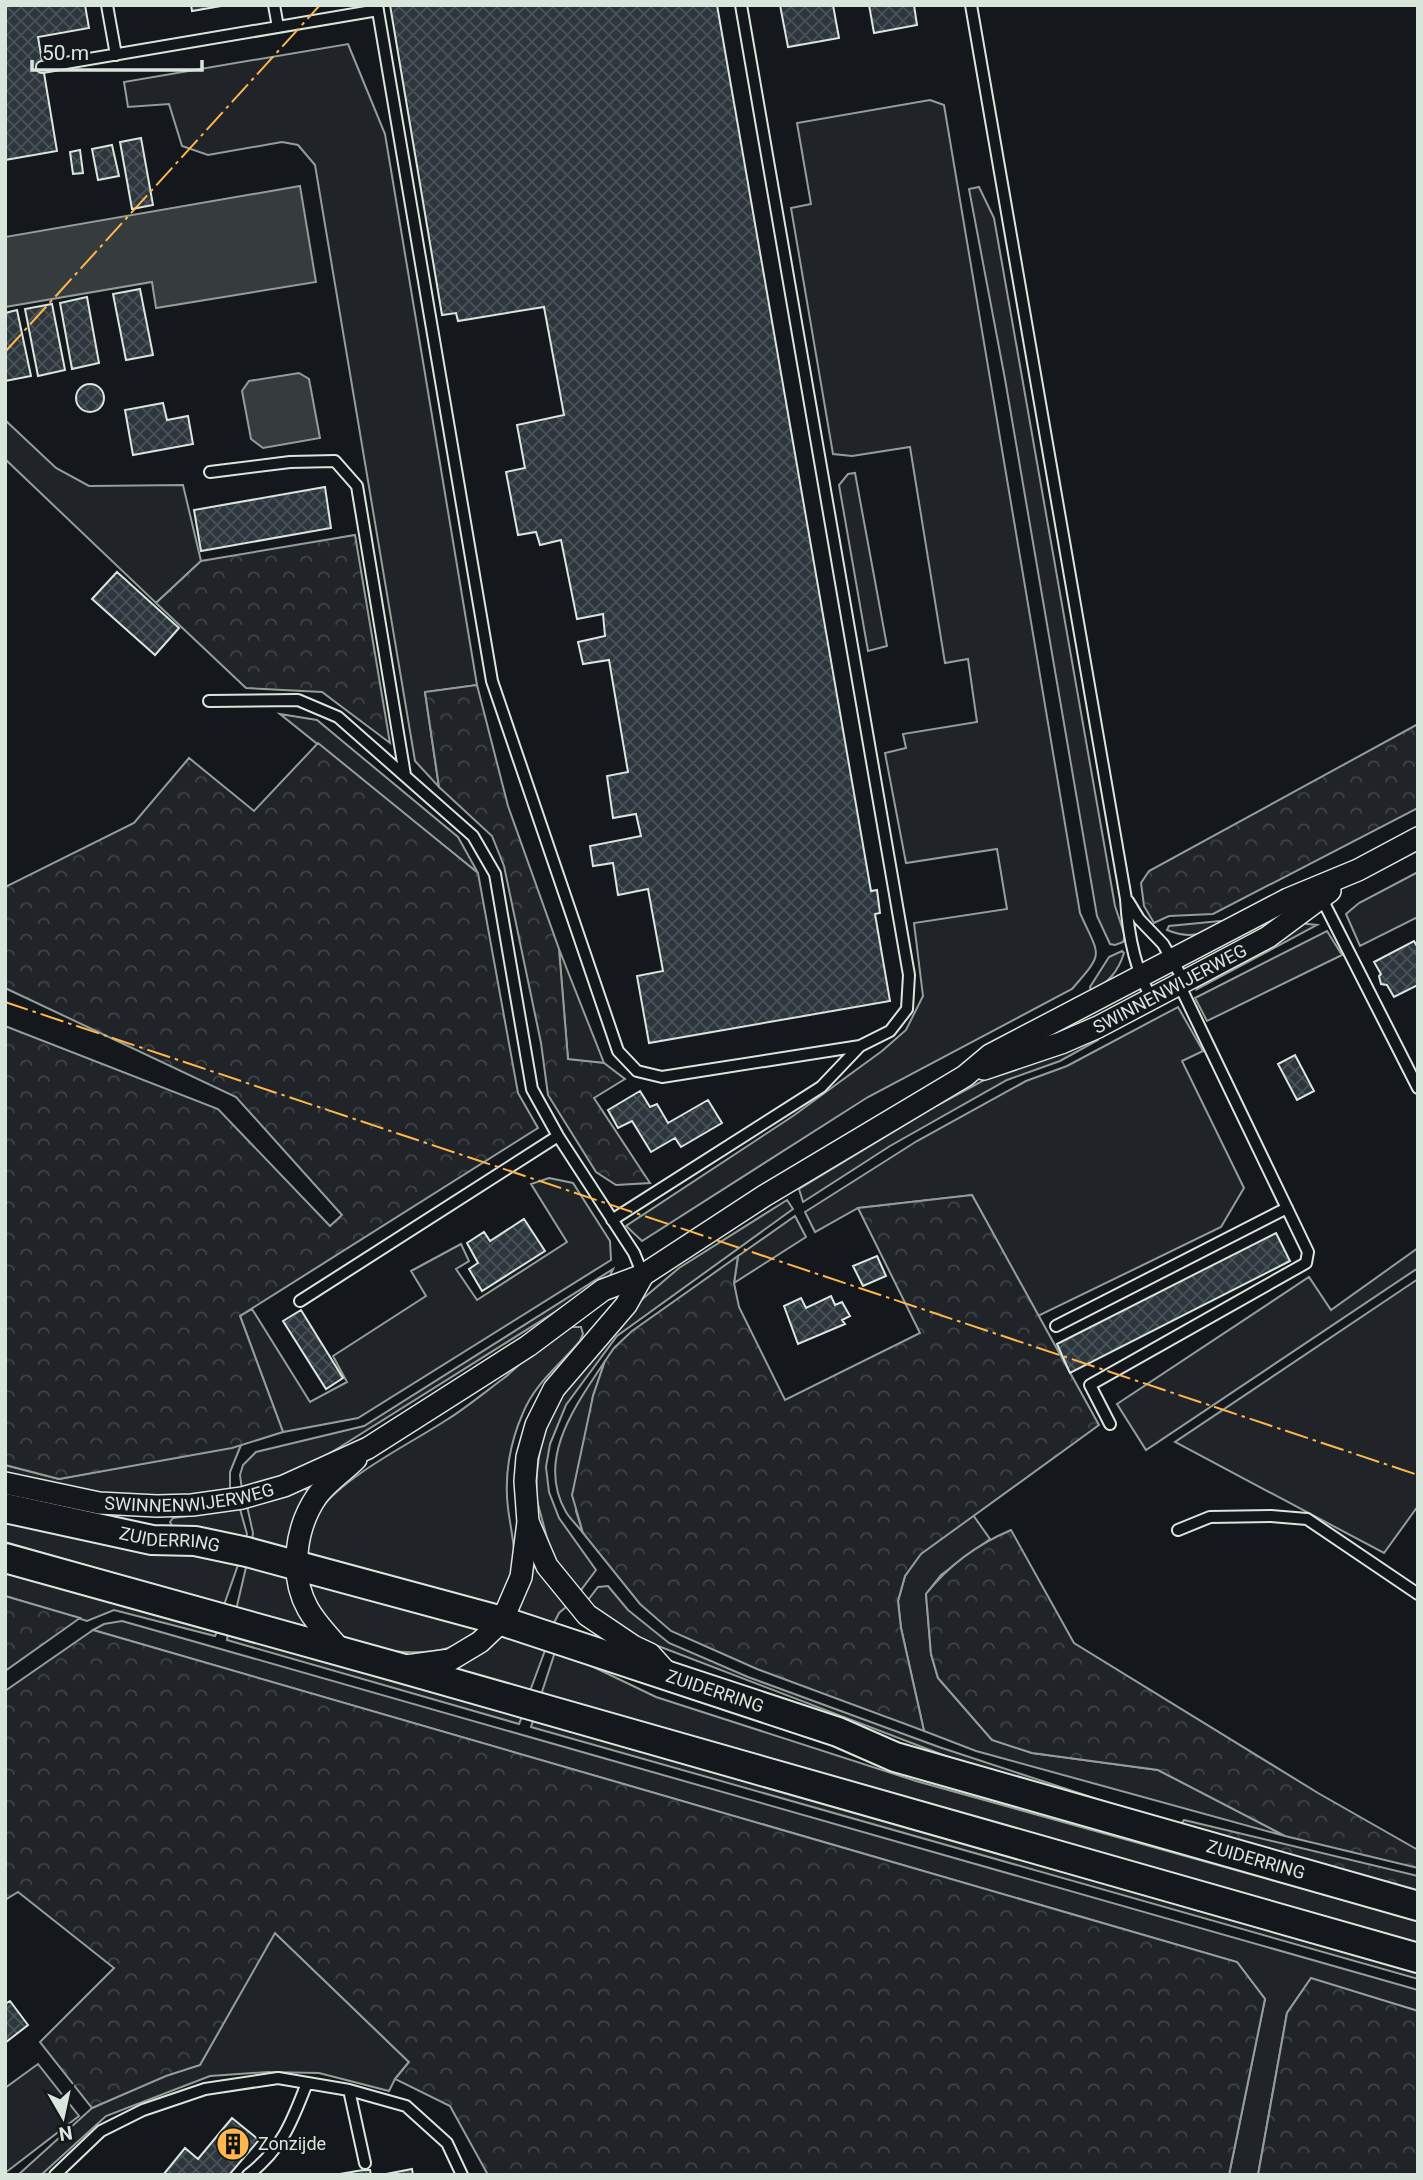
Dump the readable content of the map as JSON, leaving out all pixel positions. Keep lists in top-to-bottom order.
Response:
{
  "streets": {
    "main road": ["ZUIDERRING"],
    "street": ["SWINNENWIJERWEG"]
  },
  "crossings": [
    ["SWINNENWIJERWEG", "ZUIDERRING"]
  ],
  "places": {
    "building": ["Zonzijde"]
  },
  "scale_bar": "50 m",
  "north": "bottom"
}
